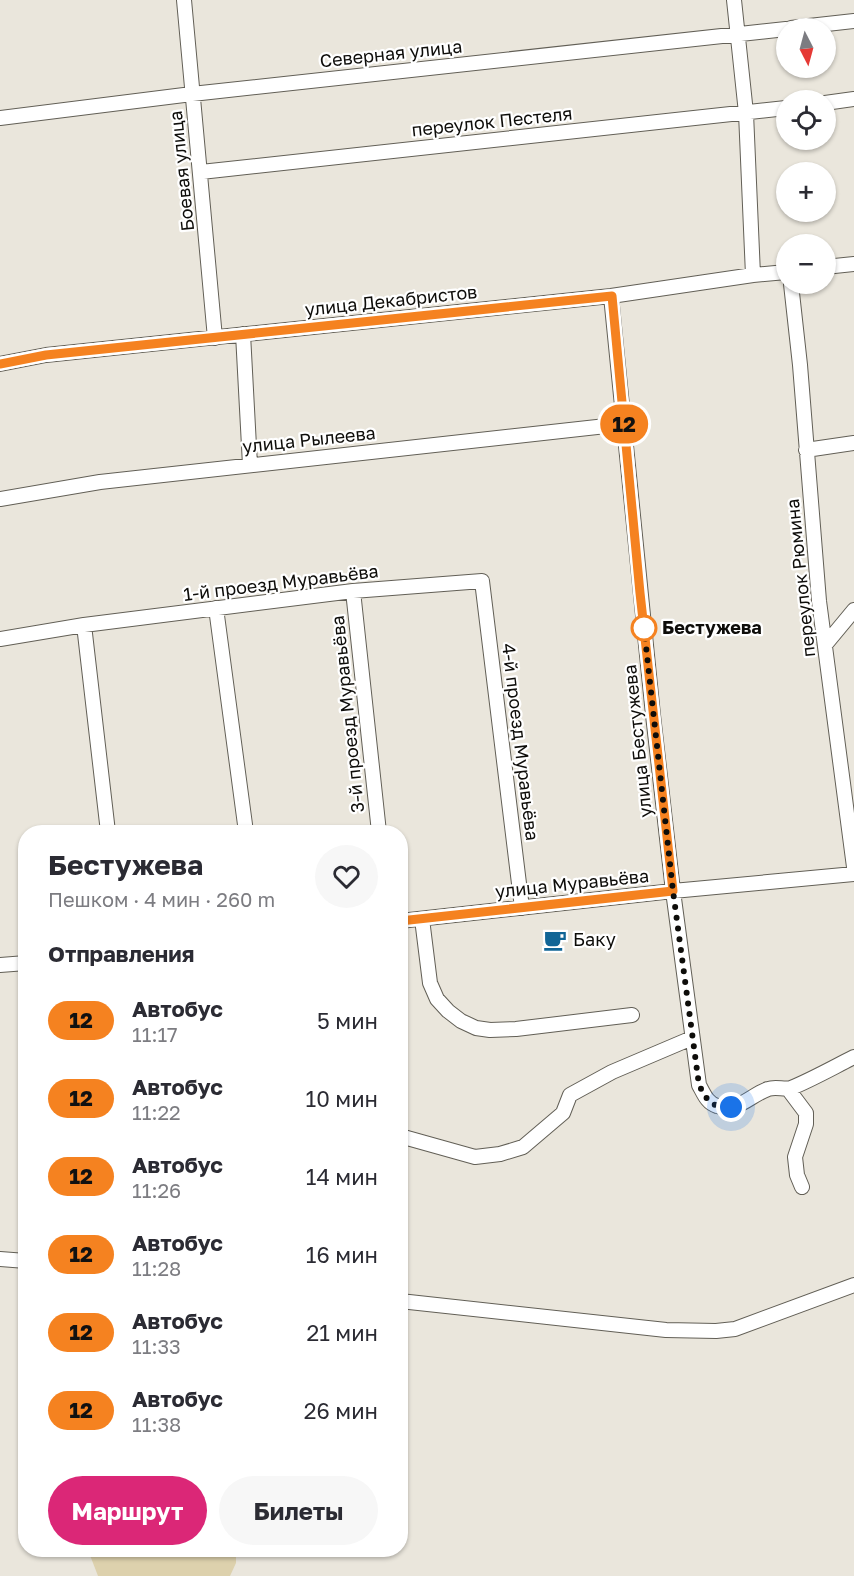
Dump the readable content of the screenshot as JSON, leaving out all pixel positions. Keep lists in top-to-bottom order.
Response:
{
  "streets": {
    "street": [
      "Северная улица",
      "переулок Пестеля",
      "Боевая улица",
      "улица Декабристов",
      "улица Рылеева",
      "переулок Рюмина",
      "1-й проезд Муравьёва",
      "3-й проезд Муравьёва",
      "улица Бестужева",
      "4-й проезд Муравьёва",
      "улица Муравьёва"
    ]
  },
  "crossings": [
    ["Северная улица", "Боевая улица"],
    ["переулок Пестеля", "Боевая улица"],
    ["Боевая улица", "улица Декабристов"],
    ["улица Декабристов", "улица Бестужева"],
    ["улица Рылеева", "улица Бестужева"],
    ["1-й проезд Муравьёва", "3-й проезд Муравьёва"],
    ["1-й проезд Муравьёва", "4-й проезд Муравьёва"],
    ["улица Бестужева", "улица Муравьёва"],
    ["4-й проезд Муравьёва", "улица Муравьёва"]
  ],
  "places": {
    "other": ["Бестужева"],
    "cafe": ["Баку"]
  },
  "lines": ["bus line 12"],
  "north": "bottom",
  "page": {
    "on_map": "12",
    "map_buttons": ["+", "−"],
    "heading": [
      ["Бестужева", "Пешком · 4 мин · 260 m"],
      "Отправления"
    ],
    "list": [
      {
        "mark": "12",
        "name": "Автобус",
        "note": "11:17",
        "value": "5 мин"
      },
      {
        "mark": "12",
        "name": "Автобус",
        "note": "11:22",
        "value": "10 мин"
      },
      {
        "mark": "12",
        "name": "Автобус",
        "note": "11:26",
        "value": "14 мин"
      },
      {
        "mark": "12",
        "name": "Автобус",
        "note": "11:28",
        "value": "16 мин"
      },
      {
        "mark": "12",
        "name": "Автобус",
        "note": "11:33",
        "value": "21 мин"
      },
      {
        "mark": "12",
        "name": "Автобус",
        "note": "11:38",
        "value": "26 мин"
      }
    ],
    "buttons": ["Маршрут", "Билеты"]
  }
}
